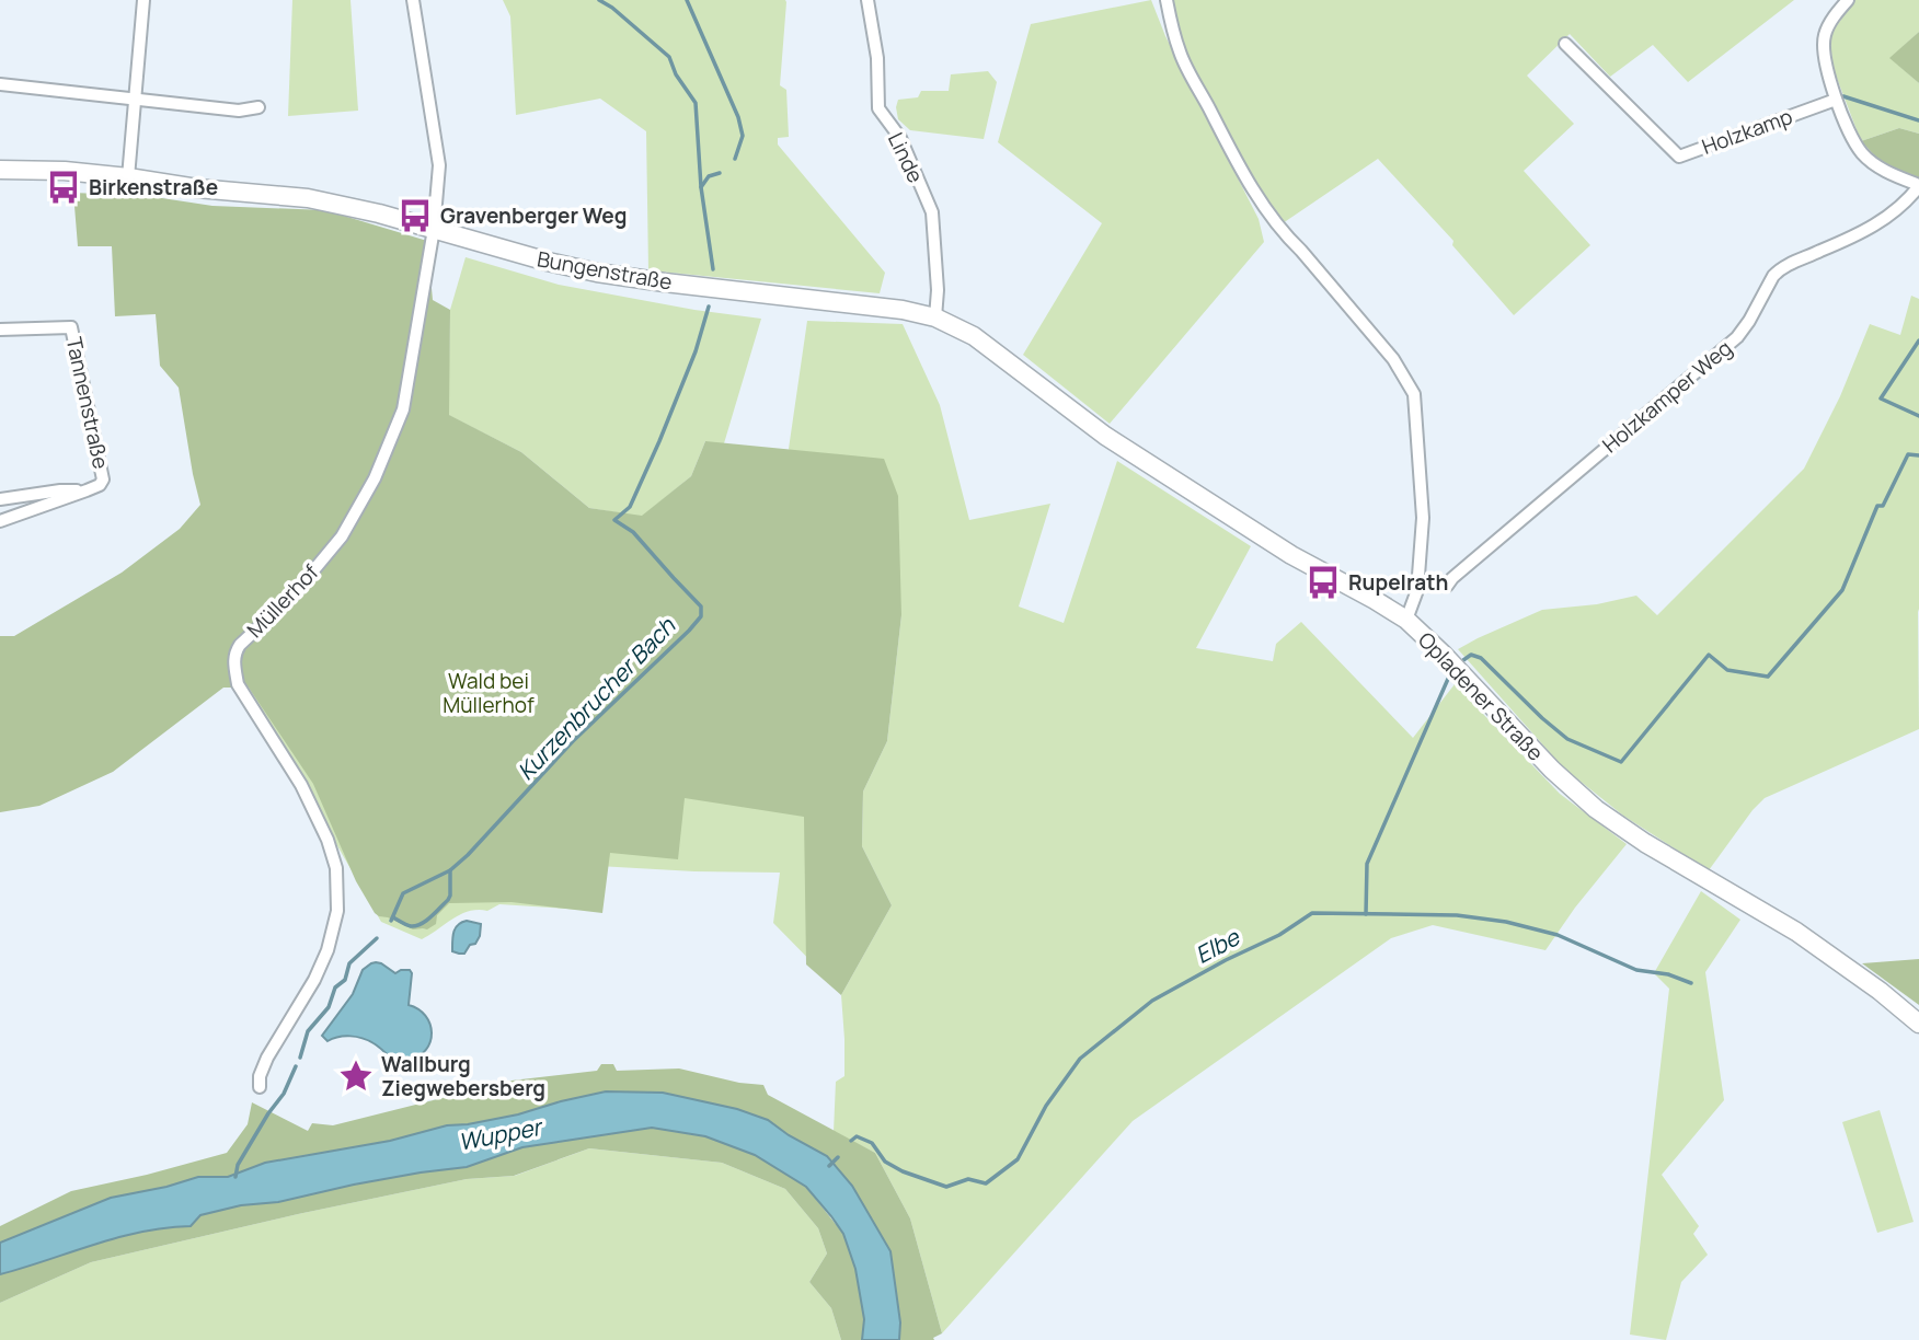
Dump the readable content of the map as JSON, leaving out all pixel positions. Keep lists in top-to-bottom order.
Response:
{
  "streets": {
    "main road": ["Bungenstraße", "Opladener Straße"],
    "street": [
      "Holzkamp",
      "Linde",
      "Holzkamper Weg",
      "Tannenstraße",
      "Müllerhof"
    ]
  },
  "crossings": [
    ["Linde", "Opladener Straße"],
    ["Bungenstraße", "Müllerhof"],
    ["Bungenstraße", "Opladener Straße"]
  ],
  "water": ["Kurzenbrucher Bach", "Elbe", "Wupper"],
  "parks": ["Wald bei Müllerhof"],
  "places": {
    "bus stop": ["Birkenstraße", "Gravenberger Weg", "Rupelrath"],
    "place": ["Wallburg Ziegwebersberg"]
  }
}
